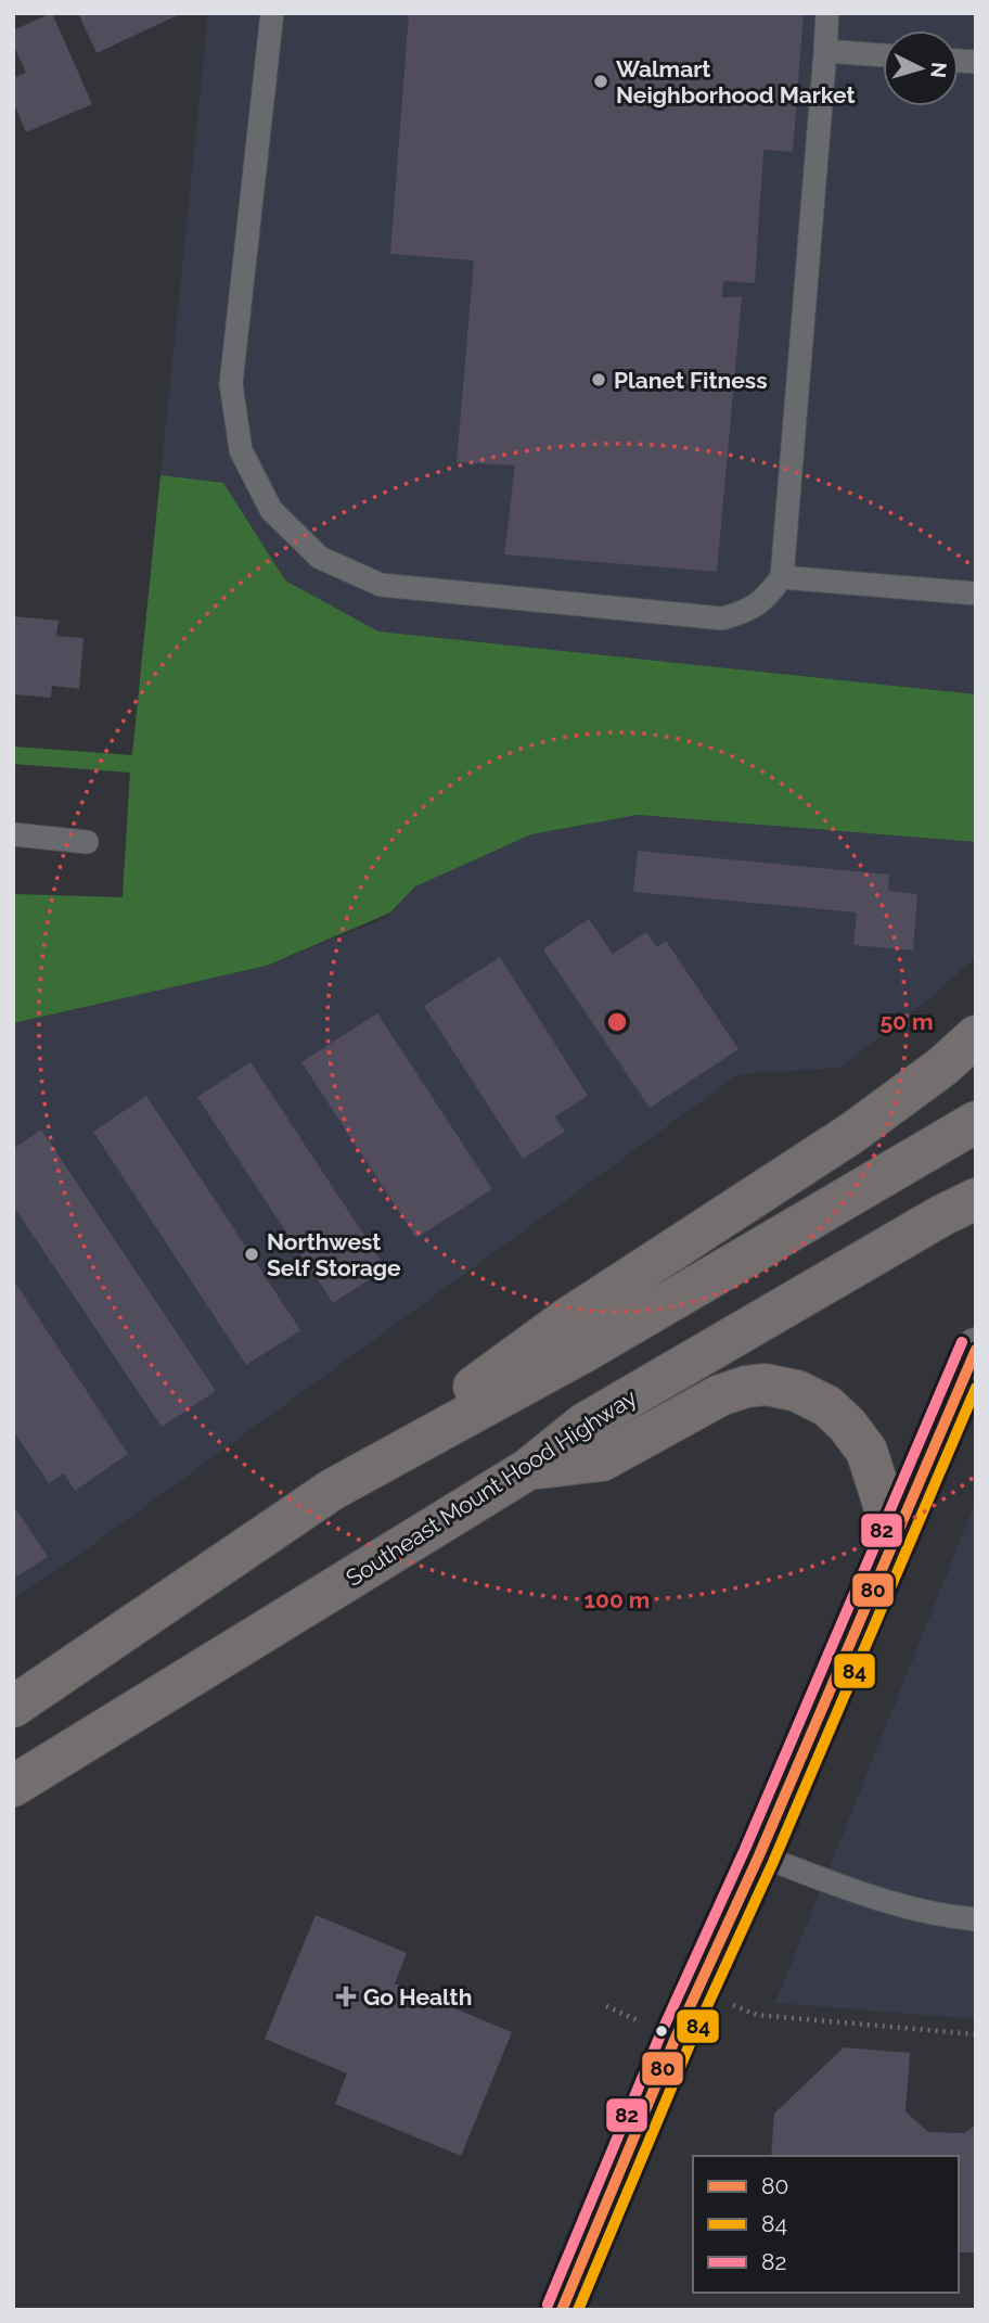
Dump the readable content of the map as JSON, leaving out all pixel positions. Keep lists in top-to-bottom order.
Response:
{
  "streets": {
    "highway": ["Southeast Mount Hood Highway"]
  },
  "places": {
    "other": ["Walmart Neighborhood Market", "Planet Fitness", "Northwest Self Storage"],
    "health": ["Go Health"]
  },
  "lines": ["transit line 82", "transit line 80", "transit line 84"],
  "legend": ["80", "84", "82"],
  "north": "right",
  "rings": ["50 m", "100 m"]
}
